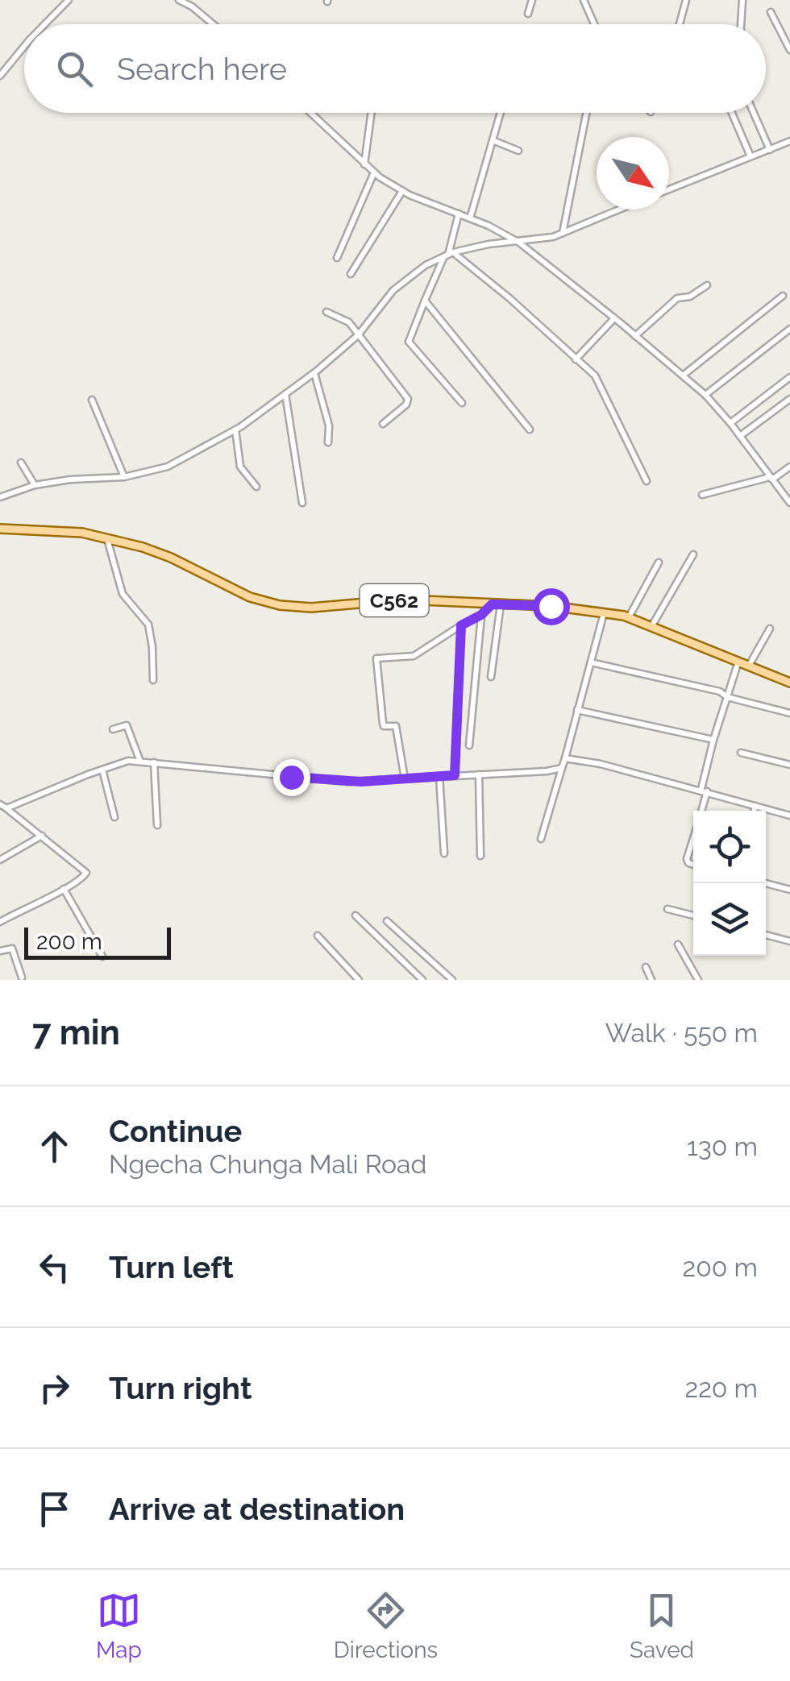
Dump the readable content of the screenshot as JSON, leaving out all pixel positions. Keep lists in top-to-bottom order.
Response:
{
  "streets": {
    "main road": ["C562"]
  },
  "scale_bar": "200 m",
  "north": "bottom right",
  "page": {
    "search": "Search here",
    "scale": "200 m",
    "heading": ["7 min", "Walk · 550 m"],
    "list": [
      ["Continue", "Ngecha Chunga Mali Road", "130 m"],
      ["Turn left", "200 m"],
      ["Turn right", "220 m"],
      "Arrive at destination"
    ],
    "nav": ["Map", "Directions", "Saved"]
  }
}
